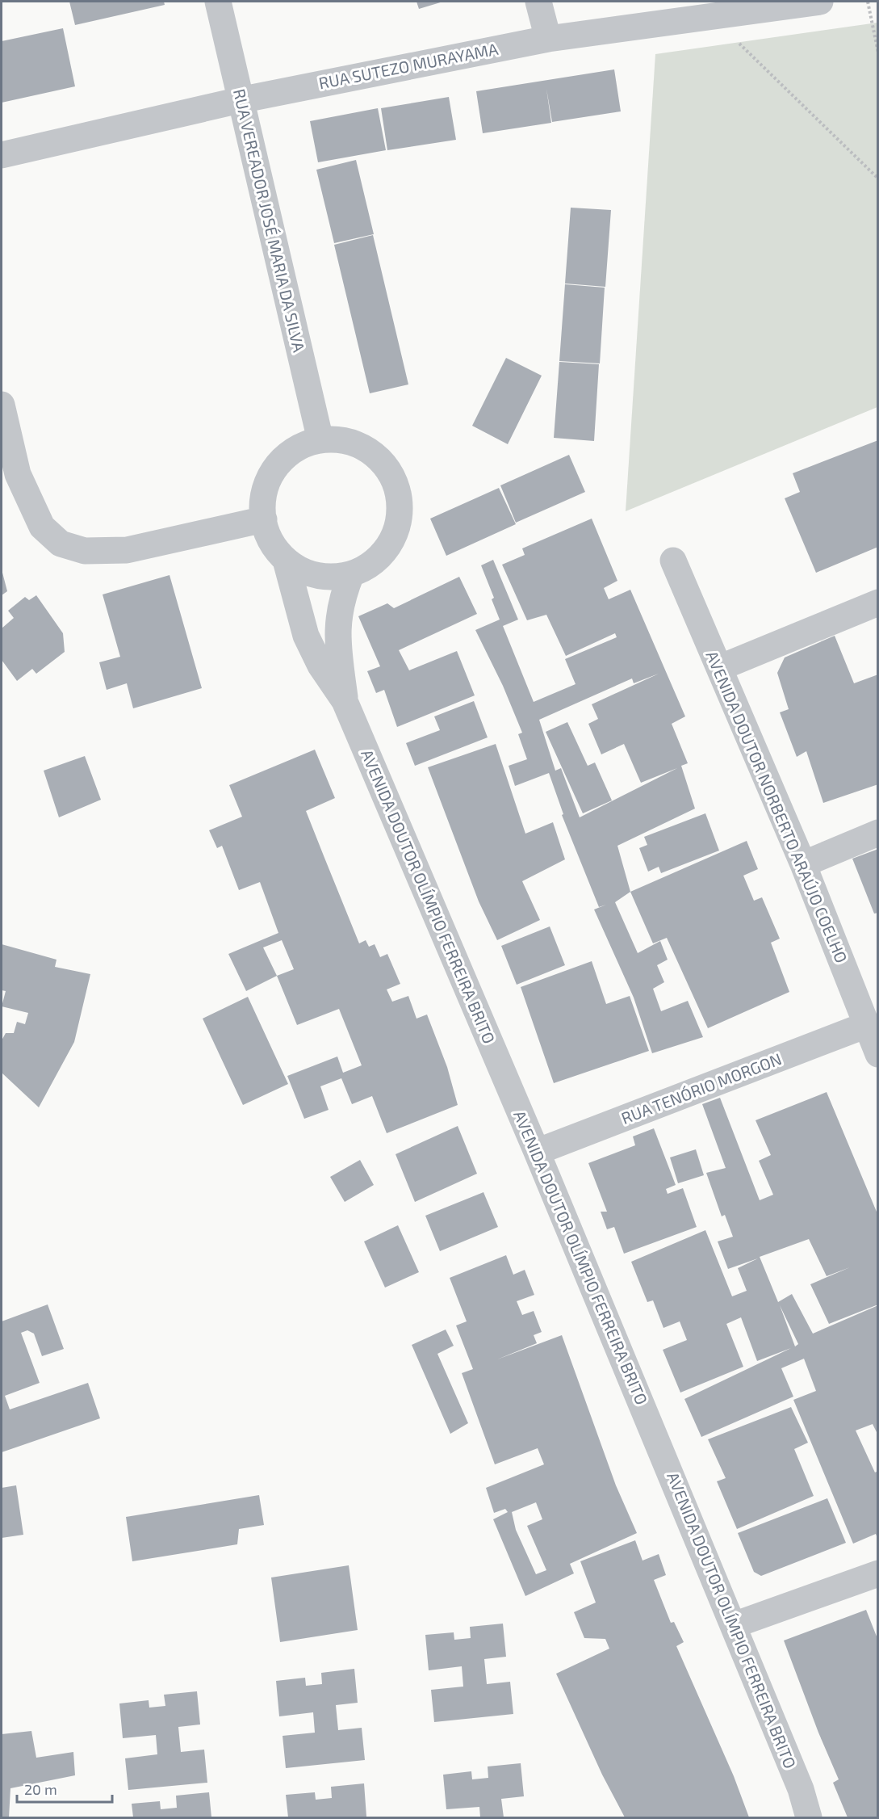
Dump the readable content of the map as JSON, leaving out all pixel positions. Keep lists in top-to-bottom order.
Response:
{
  "streets": {
    "street": [
      "RUA SUTEZO MURAYAMA",
      "RUA VEREADOR JOSÉ MARIA DA SILVA",
      "AVENIDA DOUTOR NORBERTO ARAÚJO COELHO",
      "AVENIDA DOUTOR OLÍMPIO FERREIRA BRITO",
      "RUA TENÓRIO MORGON"
    ]
  },
  "crossings": [
    ["RUA SUTEZO MURAYAMA", "RUA VEREADOR JOSÉ MARIA DA SILVA"],
    ["RUA VEREADOR JOSÉ MARIA DA SILVA", "AVENIDA DOUTOR OLÍMPIO FERREIRA BRITO"],
    ["AVENIDA DOUTOR NORBERTO ARAÚJO COELHO", "RUA TENÓRIO MORGON"],
    ["AVENIDA DOUTOR OLÍMPIO FERREIRA BRITO", "RUA TENÓRIO MORGON"]
  ],
  "scale_bar": "20 m"
}
